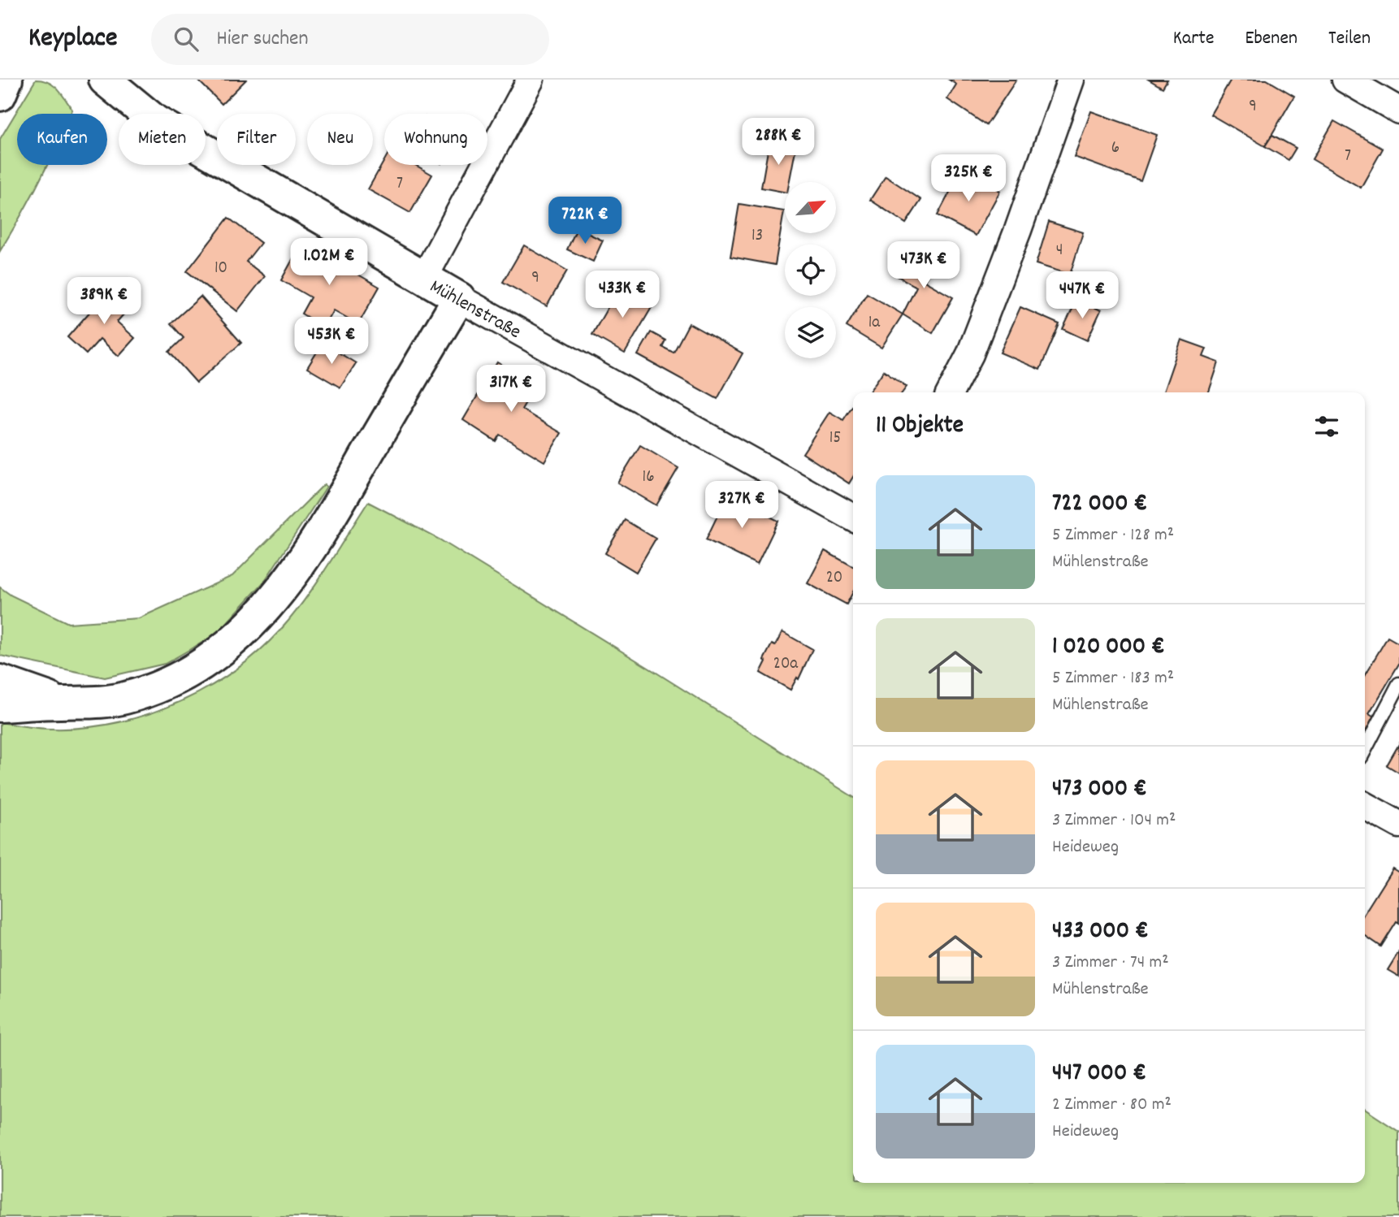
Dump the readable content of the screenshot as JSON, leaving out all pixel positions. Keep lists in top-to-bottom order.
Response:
{
  "streets": {
    "main road": ["Mühlenstraße"]
  },
  "house_numbers": [
    "9",
    "6",
    "7",
    "7",
    "13",
    "4",
    "10",
    "9",
    "1a",
    "15",
    "16",
    "20",
    "20a"
  ],
  "north": "top right",
  "page": {
    "header": "Keyplace",
    "search": "Hier suchen",
    "nav": ["Karte", "Ebenen", "Teilen"],
    "chip": [
      "Kaufen",
      "Mieten",
      "Filter",
      "Neu",
      "Wohnung"
    ],
    "price": [
      "288K €",
      "325K €",
      "722K €",
      "1.02M €",
      "473K €",
      "433K €",
      "447K €",
      "389K €",
      "453K €",
      "317K €",
      "327K €"
    ],
    "heading": "11 Objekte",
    "list": [
      {
        "name": "722 000 €",
        "note": "5 Zimmer · 128 m² · Mühlenstraße"
      },
      {
        "name": "1 020 000 €",
        "note": "5 Zimmer · 183 m² · Mühlenstraße"
      },
      {
        "name": "473 000 €",
        "note": "3 Zimmer · 104 m² · Heideweg"
      },
      {
        "name": "433 000 €",
        "note": "3 Zimmer · 74 m² · Mühlenstraße"
      },
      {
        "name": "447 000 €",
        "note": "2 Zimmer · 80 m² · Heideweg"
      }
    ]
  }
}
